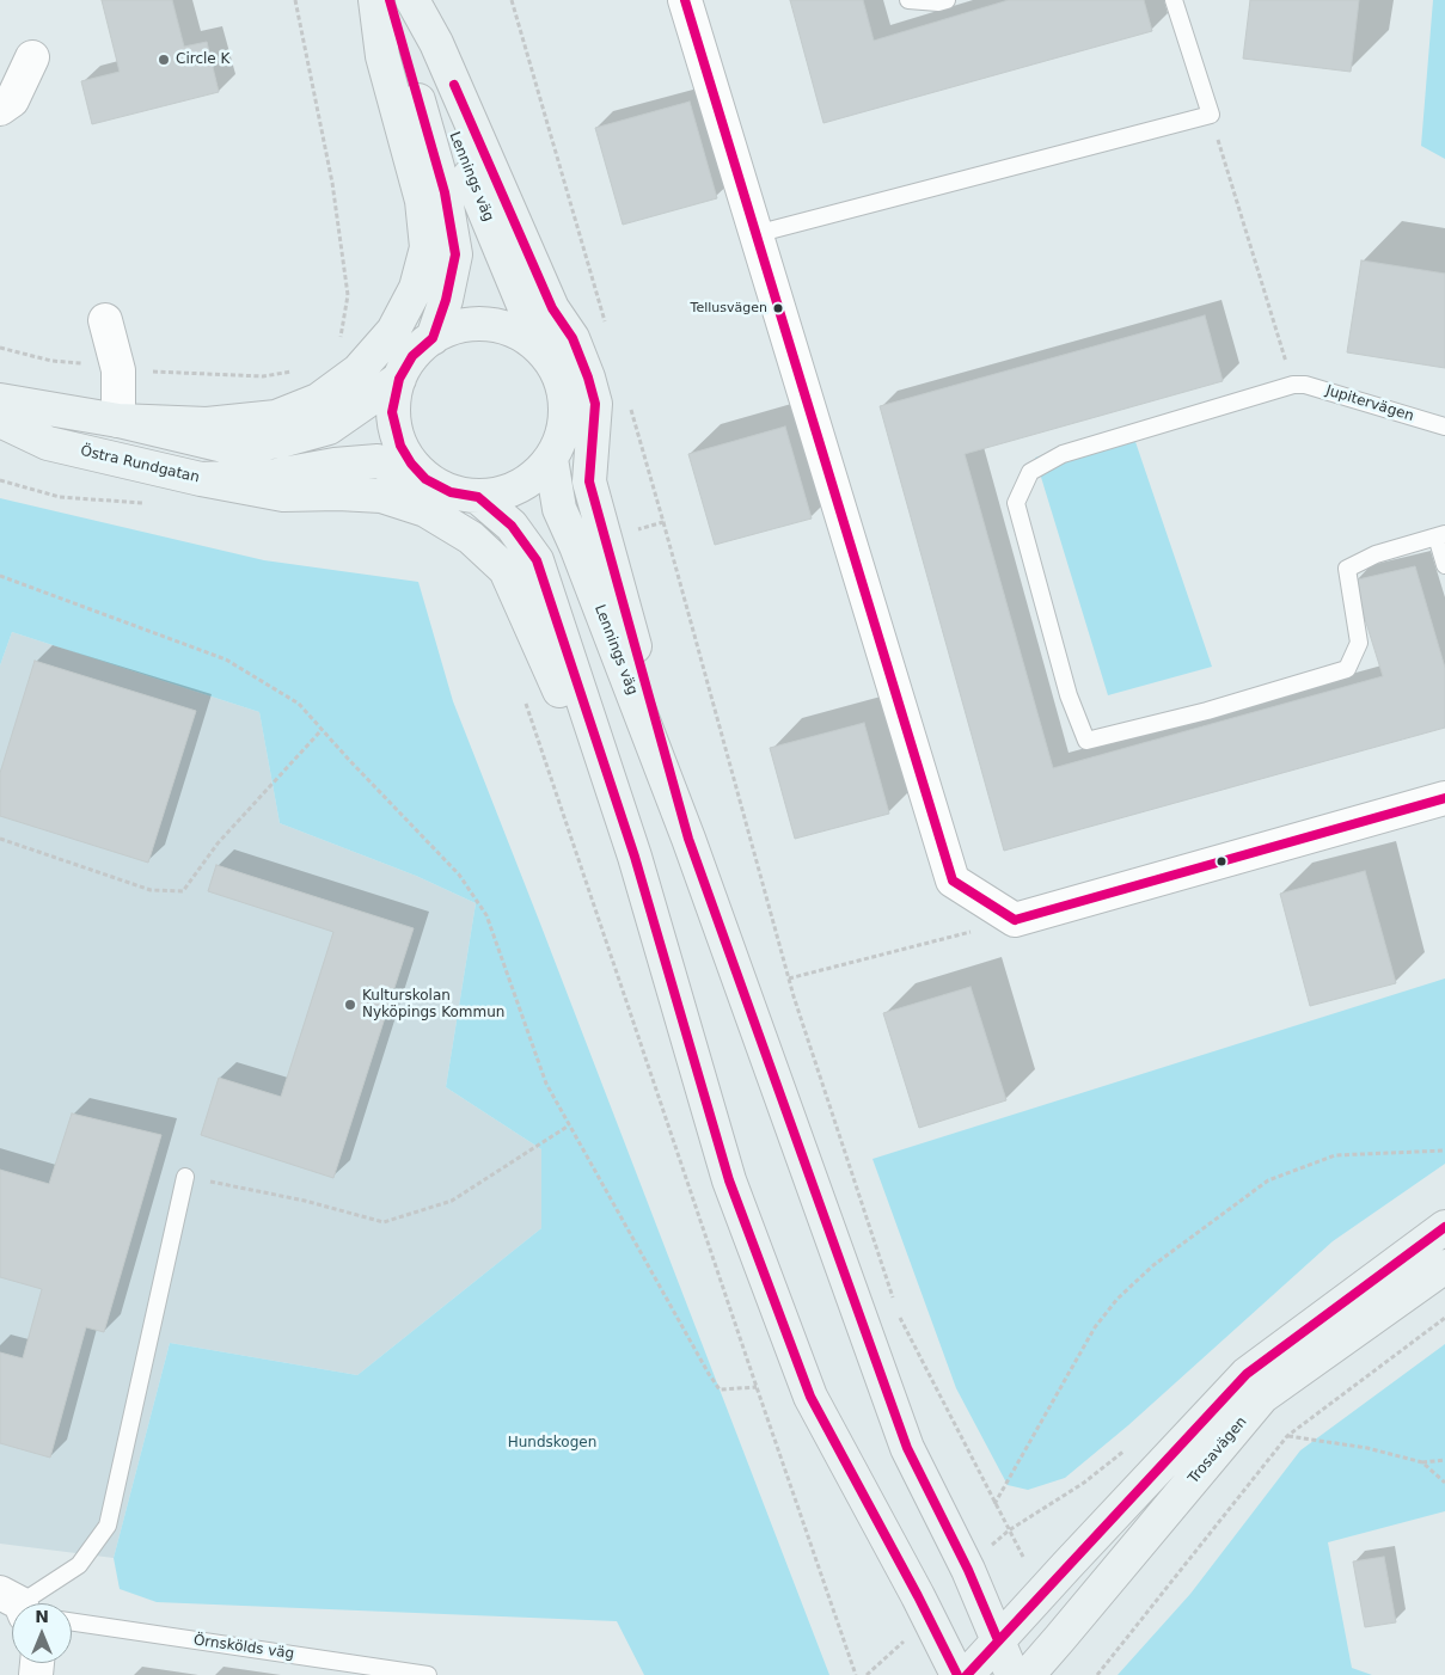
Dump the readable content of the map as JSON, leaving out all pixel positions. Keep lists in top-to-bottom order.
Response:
{
  "streets": {
    "main road": ["Lennings väg", "Östra Rundgatan", "Trosavägen"],
    "lane": ["Jupitervägen", "Örnskölds väg"]
  },
  "crossings": [
    ["Lennings väg", "Östra Rundgatan"],
    ["Lennings väg", "Trosavägen"]
  ],
  "parks": ["Hundskogen"],
  "places": ["Circle K", "Tellusvägen", "Kulturskolan Nyköpings Kommun"],
  "north": "top"
}
